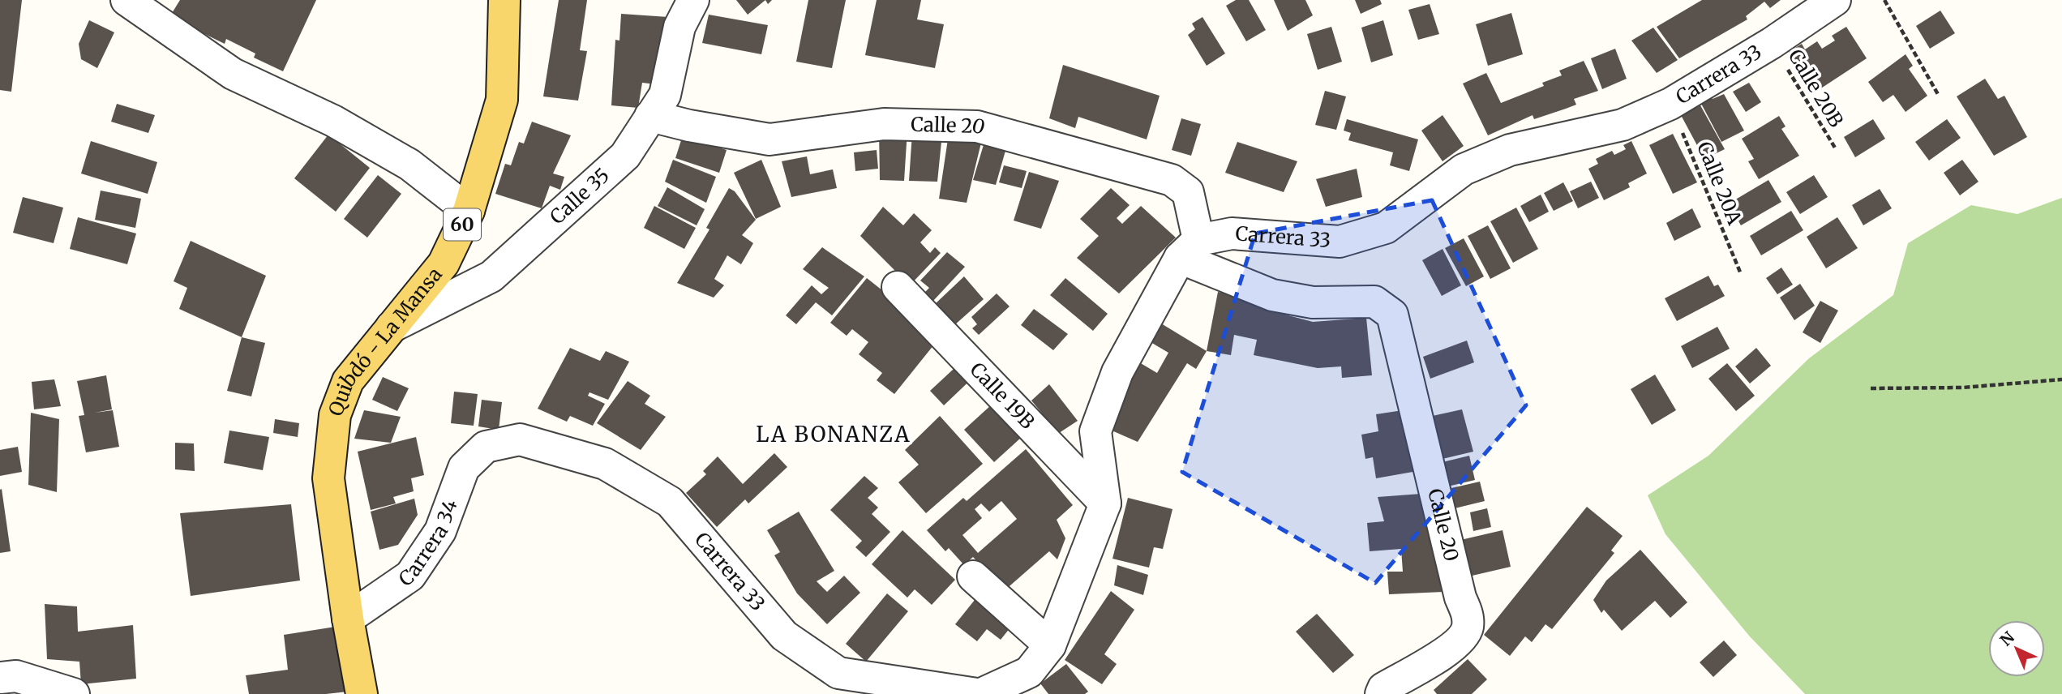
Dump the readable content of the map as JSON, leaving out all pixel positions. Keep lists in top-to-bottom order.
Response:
{
  "streets": {
    "main road": ["60", "Quibdó - La Mansa"],
    "street": [
      "Carrera 33",
      "Calle 20",
      "Calle 35",
      "Calle 19B",
      "Carrera 34"
    ],
    "path": ["Calle 20B", "Calle 20A"]
  },
  "crossings": [
    ["Carrera 33", "Calle 20B"],
    ["Carrera 33", "Calle 20"],
    ["Carrera 33", "Calle 20A"],
    ["Carrera 33", "Calle 19B"],
    ["Carrera 33", "Carrera 34"],
    ["Calle 20", "Calle 35"],
    ["Calle 35", "Quibdó - La Mansa"],
    ["Quibdó - La Mansa", "Carrera 34"]
  ],
  "districts": ["LA BONANZA"],
  "north": "top left"
}
